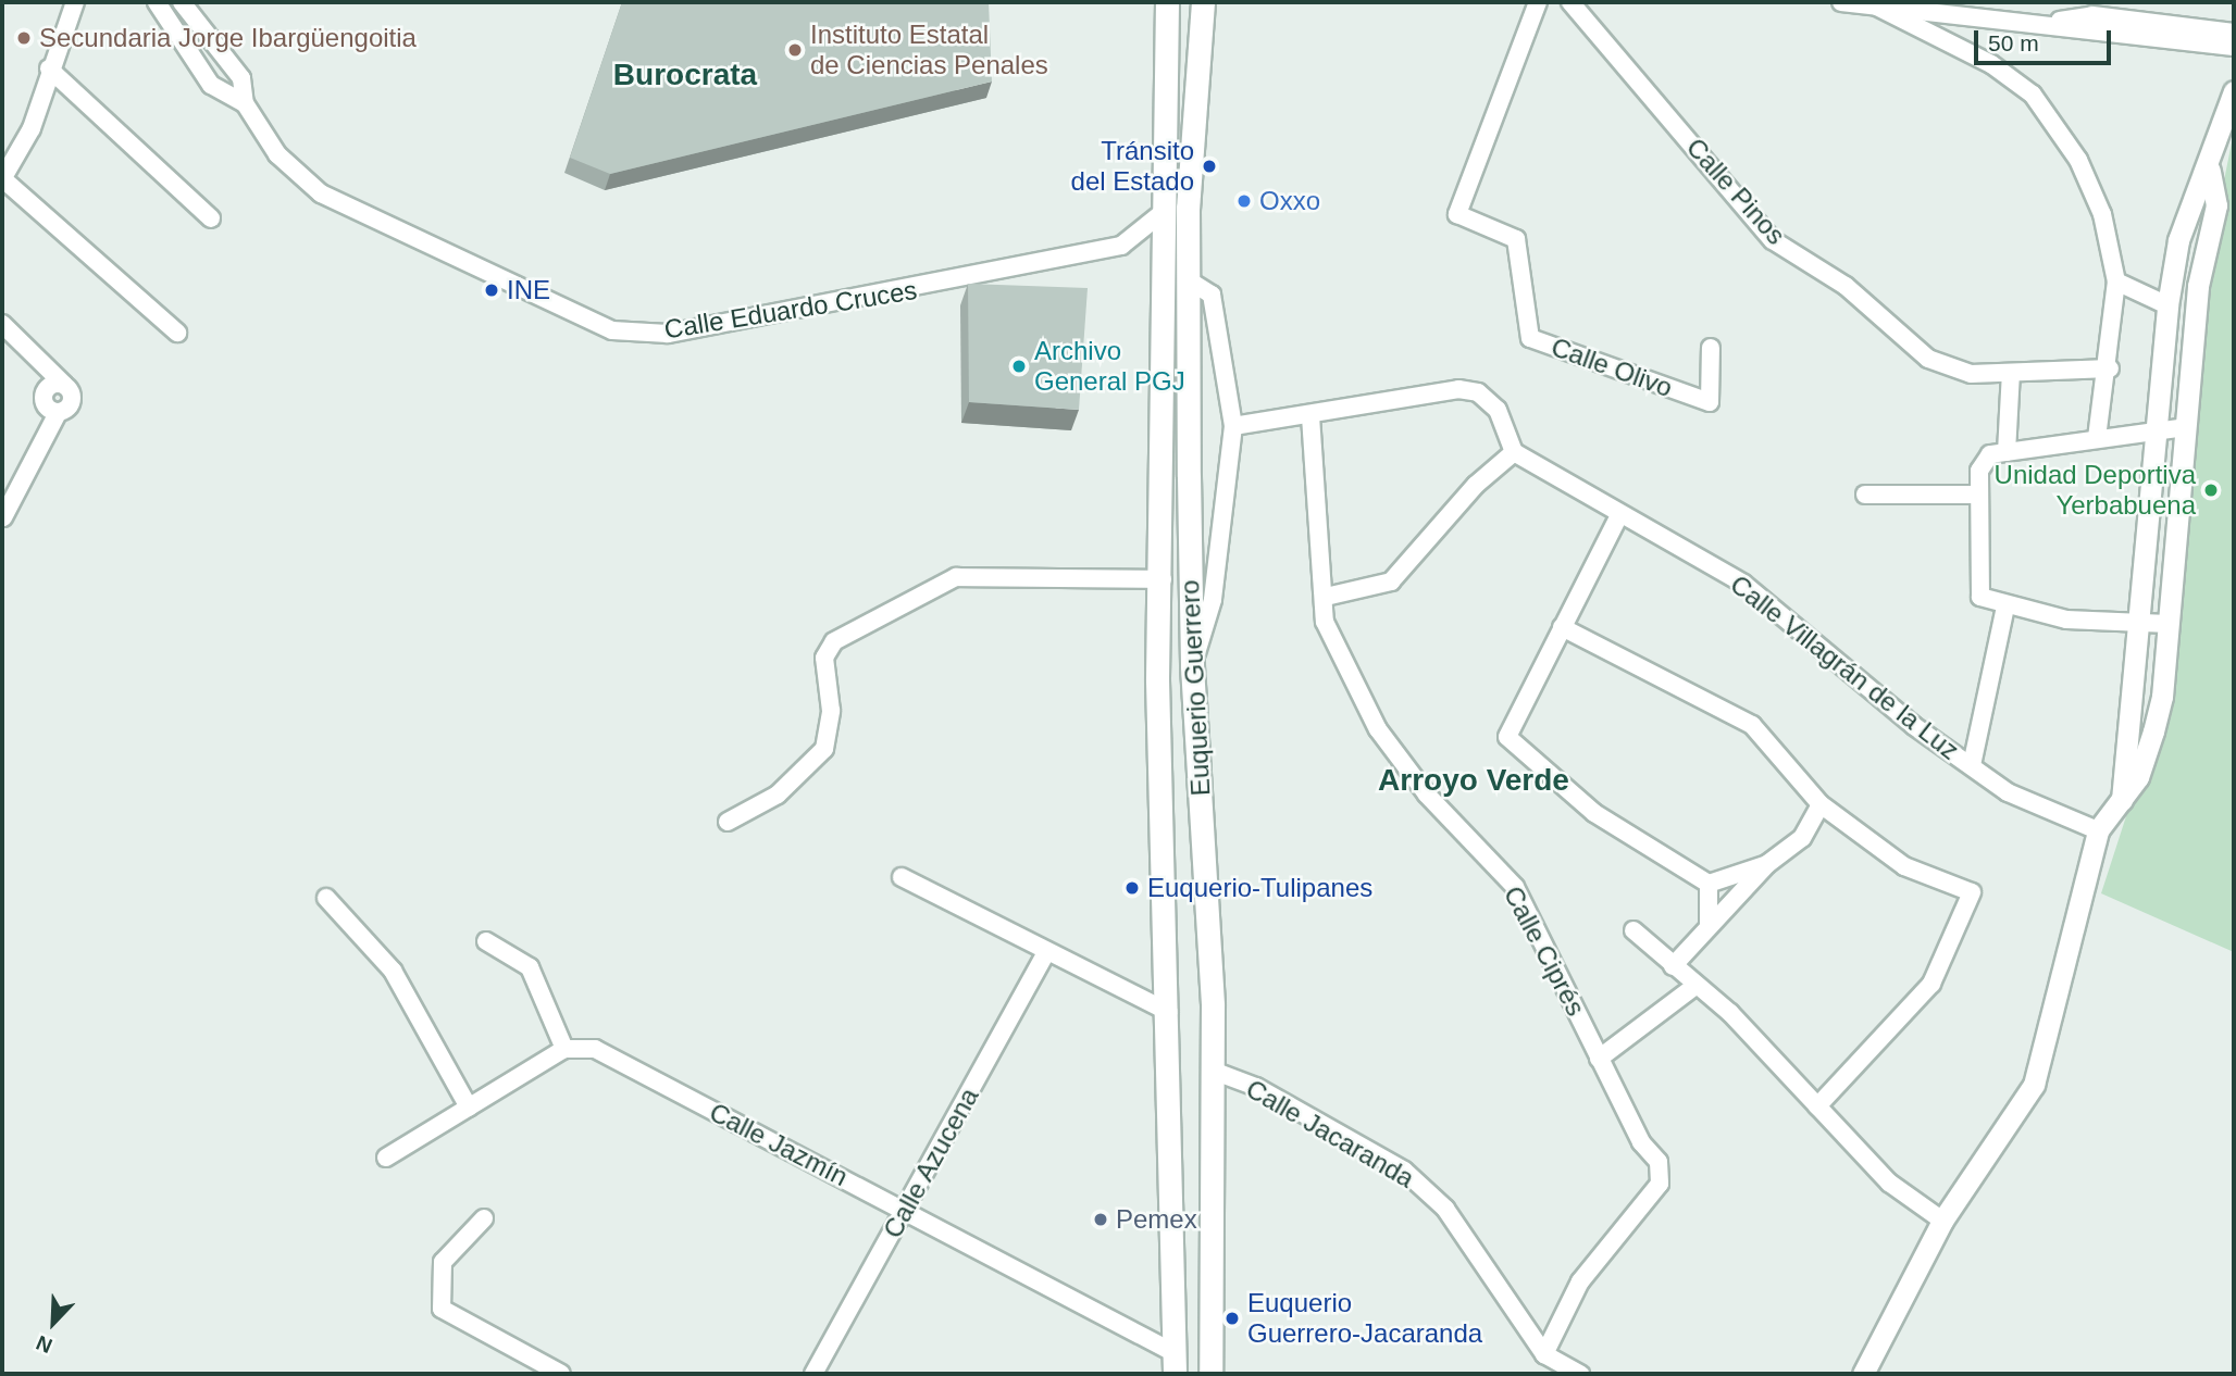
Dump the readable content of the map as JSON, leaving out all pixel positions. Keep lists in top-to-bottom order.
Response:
{
  "streets": {
    "main road": ["Euquerio Guerrero"],
    "street": [
      "Calle Pinos",
      "Calle Eduardo Cruces",
      "Calle Olivo",
      "Calle Villagrán de la Luz",
      "Calle Ciprés",
      "Calle Jacaranda",
      "Calle Jazmín",
      "Calle Azucena"
    ]
  },
  "crossings": [
    ["Calle Eduardo Cruces", "Euquerio Guerrero"],
    ["Euquerio Guerrero", "Calle Jacaranda"],
    ["Euquerio Guerrero", "Calle Jazmín"],
    ["Calle Ciprés", "Calle Jacaranda"],
    ["Calle Jazmín", "Calle Azucena"]
  ],
  "districts": ["Burocrata", "Arroyo Verde"],
  "places": [
    "Secundaria Jorge Ibargüengoitia",
    "Instituto Estatal de Ciencias Penales",
    "Tránsito del Estado",
    "Oxxo",
    "INE",
    "Archivo General PGJ",
    "Unidad Deportiva Yerbabuena",
    "Euquerio-Tulipanes",
    "Pemex",
    "Euquerio Guerrero-Jacaranda"
  ],
  "scale_bar": "50 m",
  "north": "bottom left"
}
